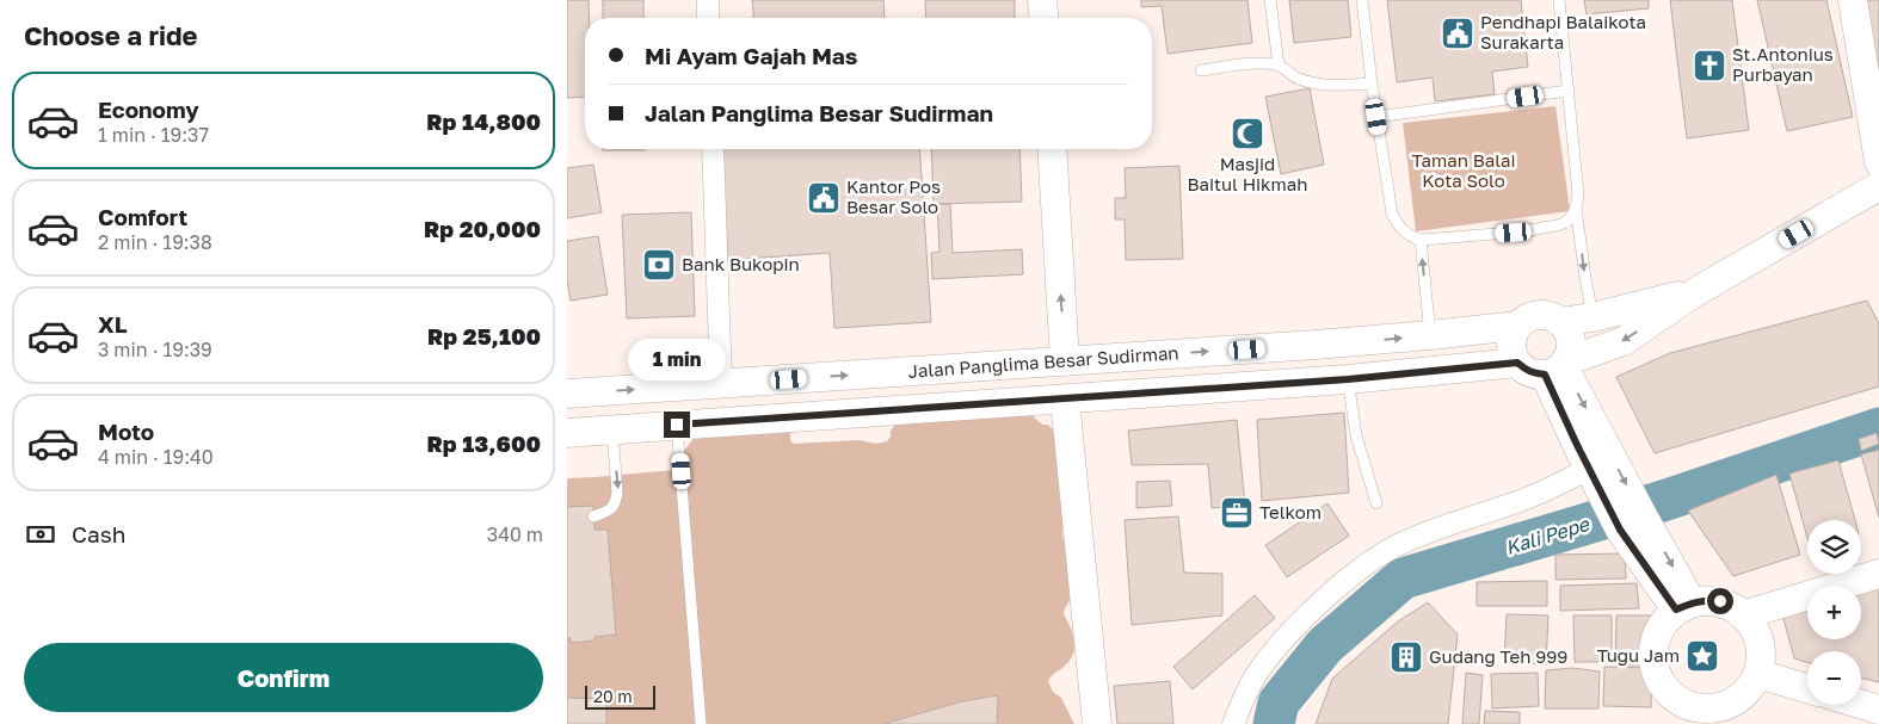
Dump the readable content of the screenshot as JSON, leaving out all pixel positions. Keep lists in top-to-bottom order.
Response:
{
  "streets": {
    "main road": ["Jalan Panglima Besar Sudirman"]
  },
  "water": ["Kali Pepe"],
  "parks": ["Taman Balai Kota Solo"],
  "places": {
    "public building": ["Pendhapi Balaikota Surakarta", "Kantor Pos Besar Solo"],
    "church": ["St.Antonius Purbayan"],
    "mosque": ["Masjid Baitul Hikmah"],
    "bank": ["Bank Bukopin"],
    "office": ["Telkom"],
    "place": ["Tugu Jam"],
    "building": ["Gudang Teh 999"]
  },
  "scale_bar": "20 m",
  "page": {
    "heading": "Choose a ride",
    "banner": ["Mi Ayam Gajah Mas", "Jalan Panglima Besar Sudirman"],
    "list": [
      {
        "name": "Economy",
        "note": "1 min · 19:37",
        "value": "Rp 14,800"
      },
      {
        "name": "Comfort",
        "note": "2 min · 19:38",
        "value": "Rp 20,000"
      },
      {
        "name": "XL",
        "note": "3 min · 19:39",
        "value": "Rp 25,100"
      },
      {
        "name": "Moto",
        "note": "4 min · 19:40",
        "value": "Rp 13,600"
      }
    ],
    "bubble": "1 min",
    "pay": ["Cash", "340 m"],
    "map_buttons": ["+", "−"],
    "buttons": "Confirm",
    "scale": "20 m"
  }
}
